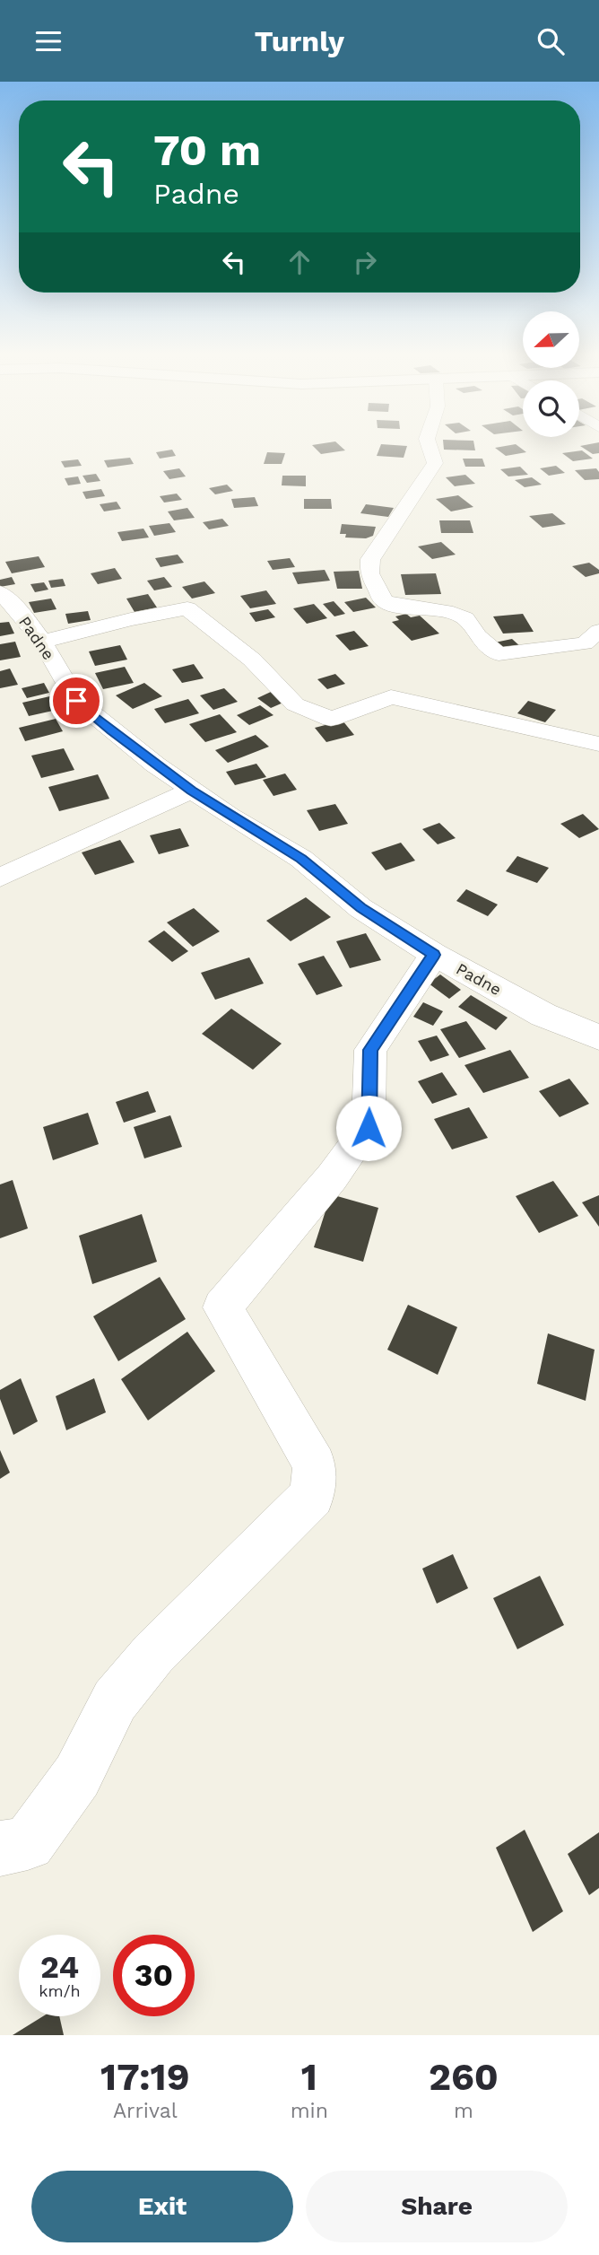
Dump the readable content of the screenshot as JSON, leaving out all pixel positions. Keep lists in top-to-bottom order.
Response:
{
  "streets": {
    "street": ["Padne"]
  },
  "north": "left",
  "page": {
    "header": "Turnly",
    "turn": ["70 m", "Padne"],
    "speed": "24 km/h",
    "limit": "30",
    "eta": [
      "17:19",
      "Arrival",
      "1",
      "min",
      "260",
      "m"
    ],
    "buttons": ["Exit", "Share"]
  }
}
